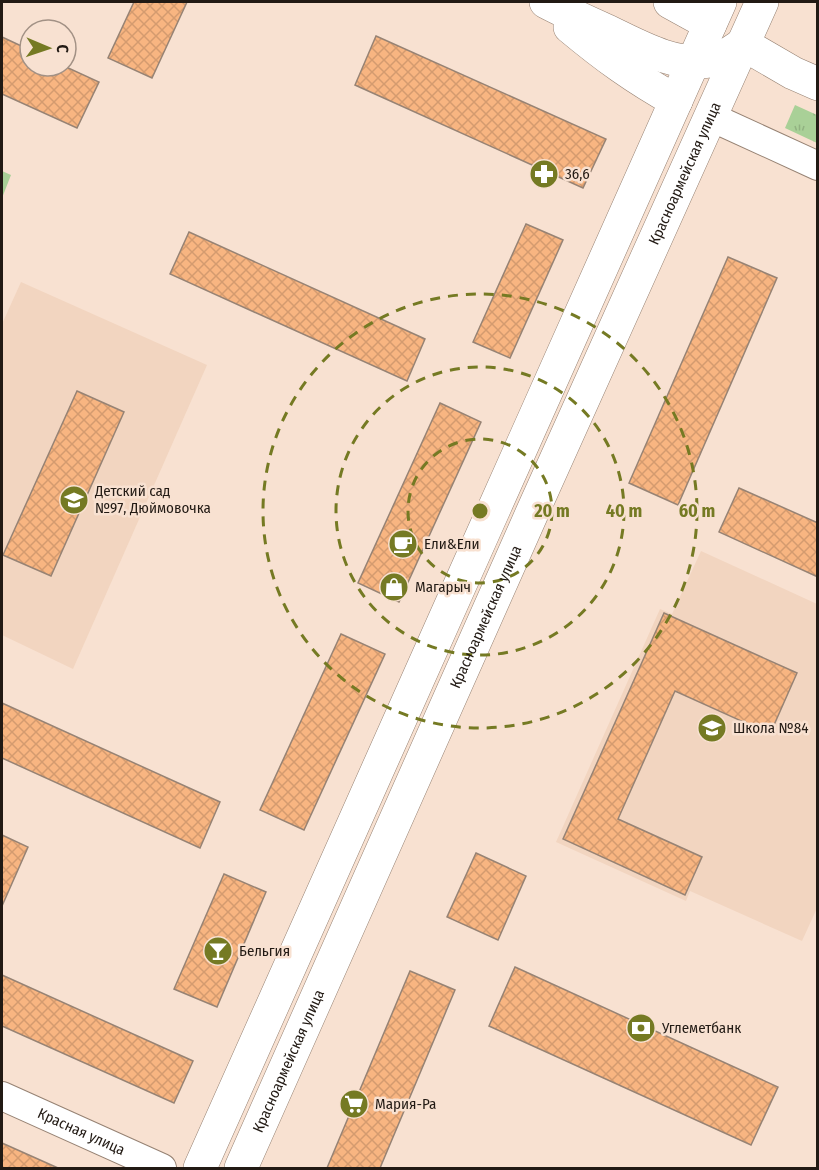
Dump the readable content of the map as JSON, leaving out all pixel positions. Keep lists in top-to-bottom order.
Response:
{
  "streets": {
    "main road": ["Красноармейская улица"],
    "street": ["Красная улица"]
  },
  "places": {
    "pharmacy": ["36,6"],
    "school or university": ["Детский сад №97, Дюймовочка", "Школа №84"],
    "cafe": ["Ели&Ели"],
    "shop": ["Магарыч"],
    "bar": ["Бельгия"],
    "bank": ["Углеметбанк"],
    "supermarket": ["Мария-Ра"]
  },
  "north": "right",
  "rings": ["20 m", "40 m", "60 m"]
}
